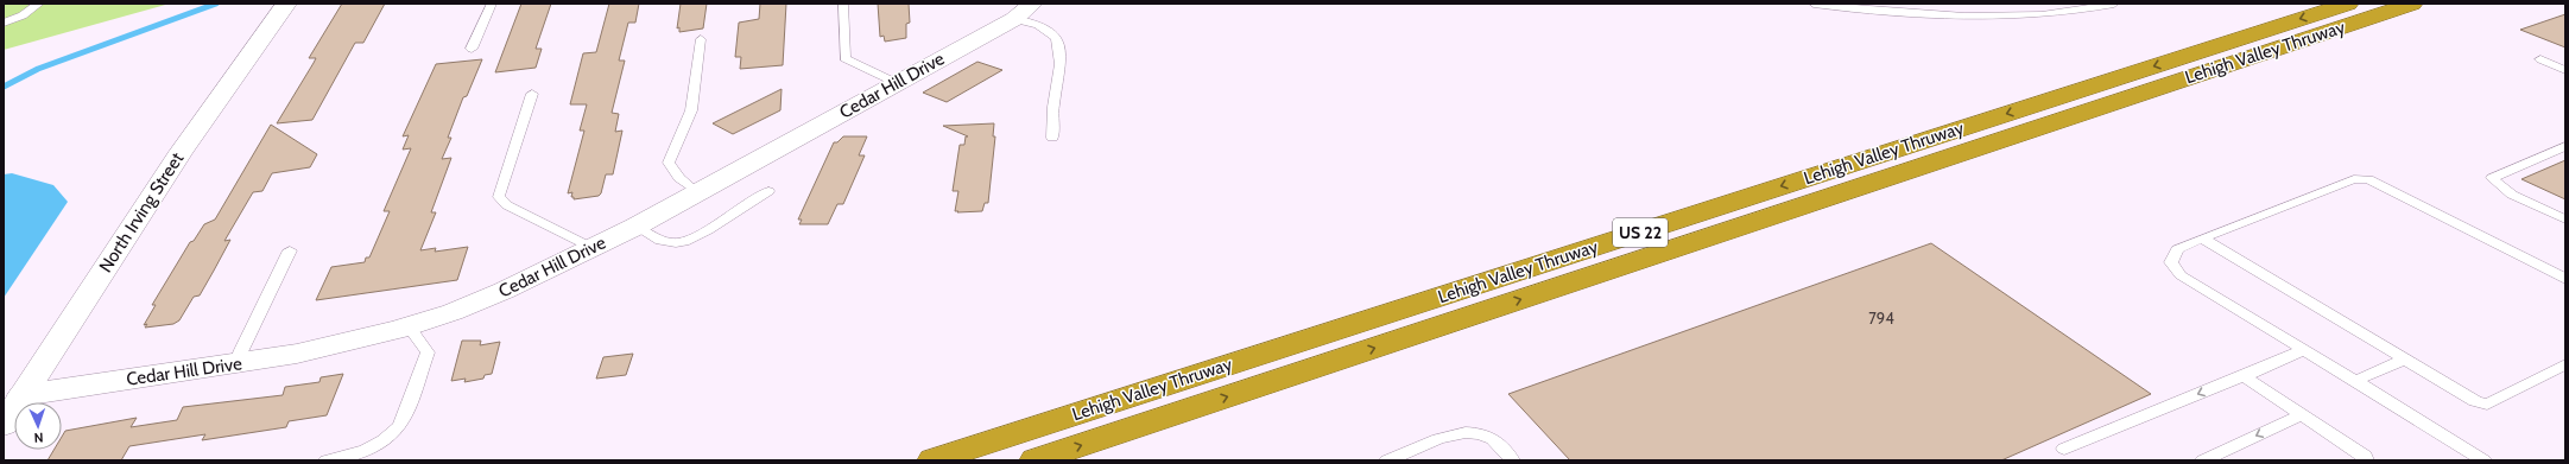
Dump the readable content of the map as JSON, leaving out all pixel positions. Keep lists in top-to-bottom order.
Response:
{
  "streets": {
    "highway": ["Lehigh Valley Thruway", "US 22"],
    "street": ["Cedar Hill Drive", "North Irving Street"]
  },
  "crossings": [
    ["Cedar Hill Drive", "North Irving Street"]
  ],
  "house_numbers": ["794"],
  "north": "bottom"
}
